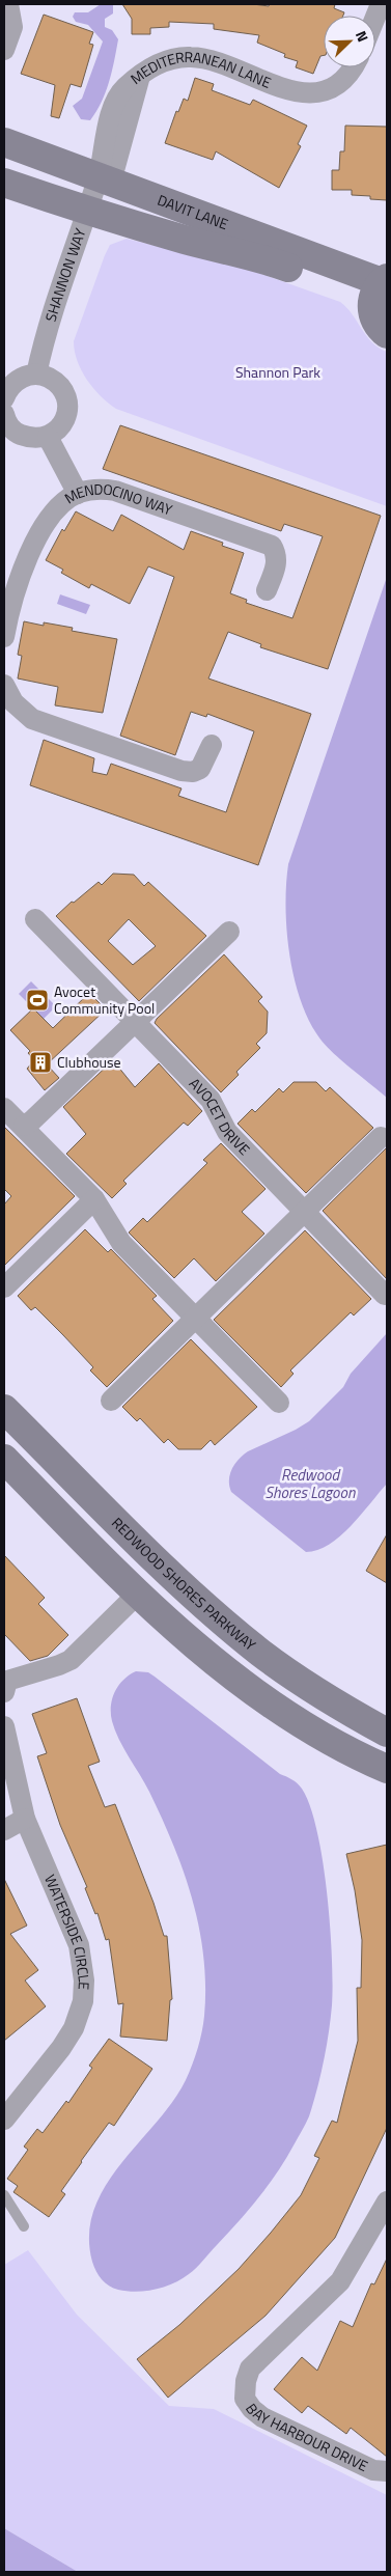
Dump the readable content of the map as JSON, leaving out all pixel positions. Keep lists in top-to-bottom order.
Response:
{
  "streets": {
    "main road": ["DAVIT LANE", "REDWOOD SHORES PARKWAY"],
    "street": [
      "MEDITERRANEAN LANE",
      "SHANNON WAY",
      "MENDOCINO WAY",
      "AVOCET DRIVE",
      "WATERSIDE CIRCLE",
      "BAY HARBOUR DRIVE"
    ]
  },
  "crossings": [
    ["MEDITERRANEAN LANE", "SHANNON WAY"],
    ["DAVIT LANE", "SHANNON WAY"]
  ],
  "water": ["Redwood Shores Lagoon"],
  "parks": ["Shannon Park"],
  "places": {
    "sports": ["Avocet Community Pool"],
    "building": ["Clubhouse"]
  },
  "north": "top right"
}
